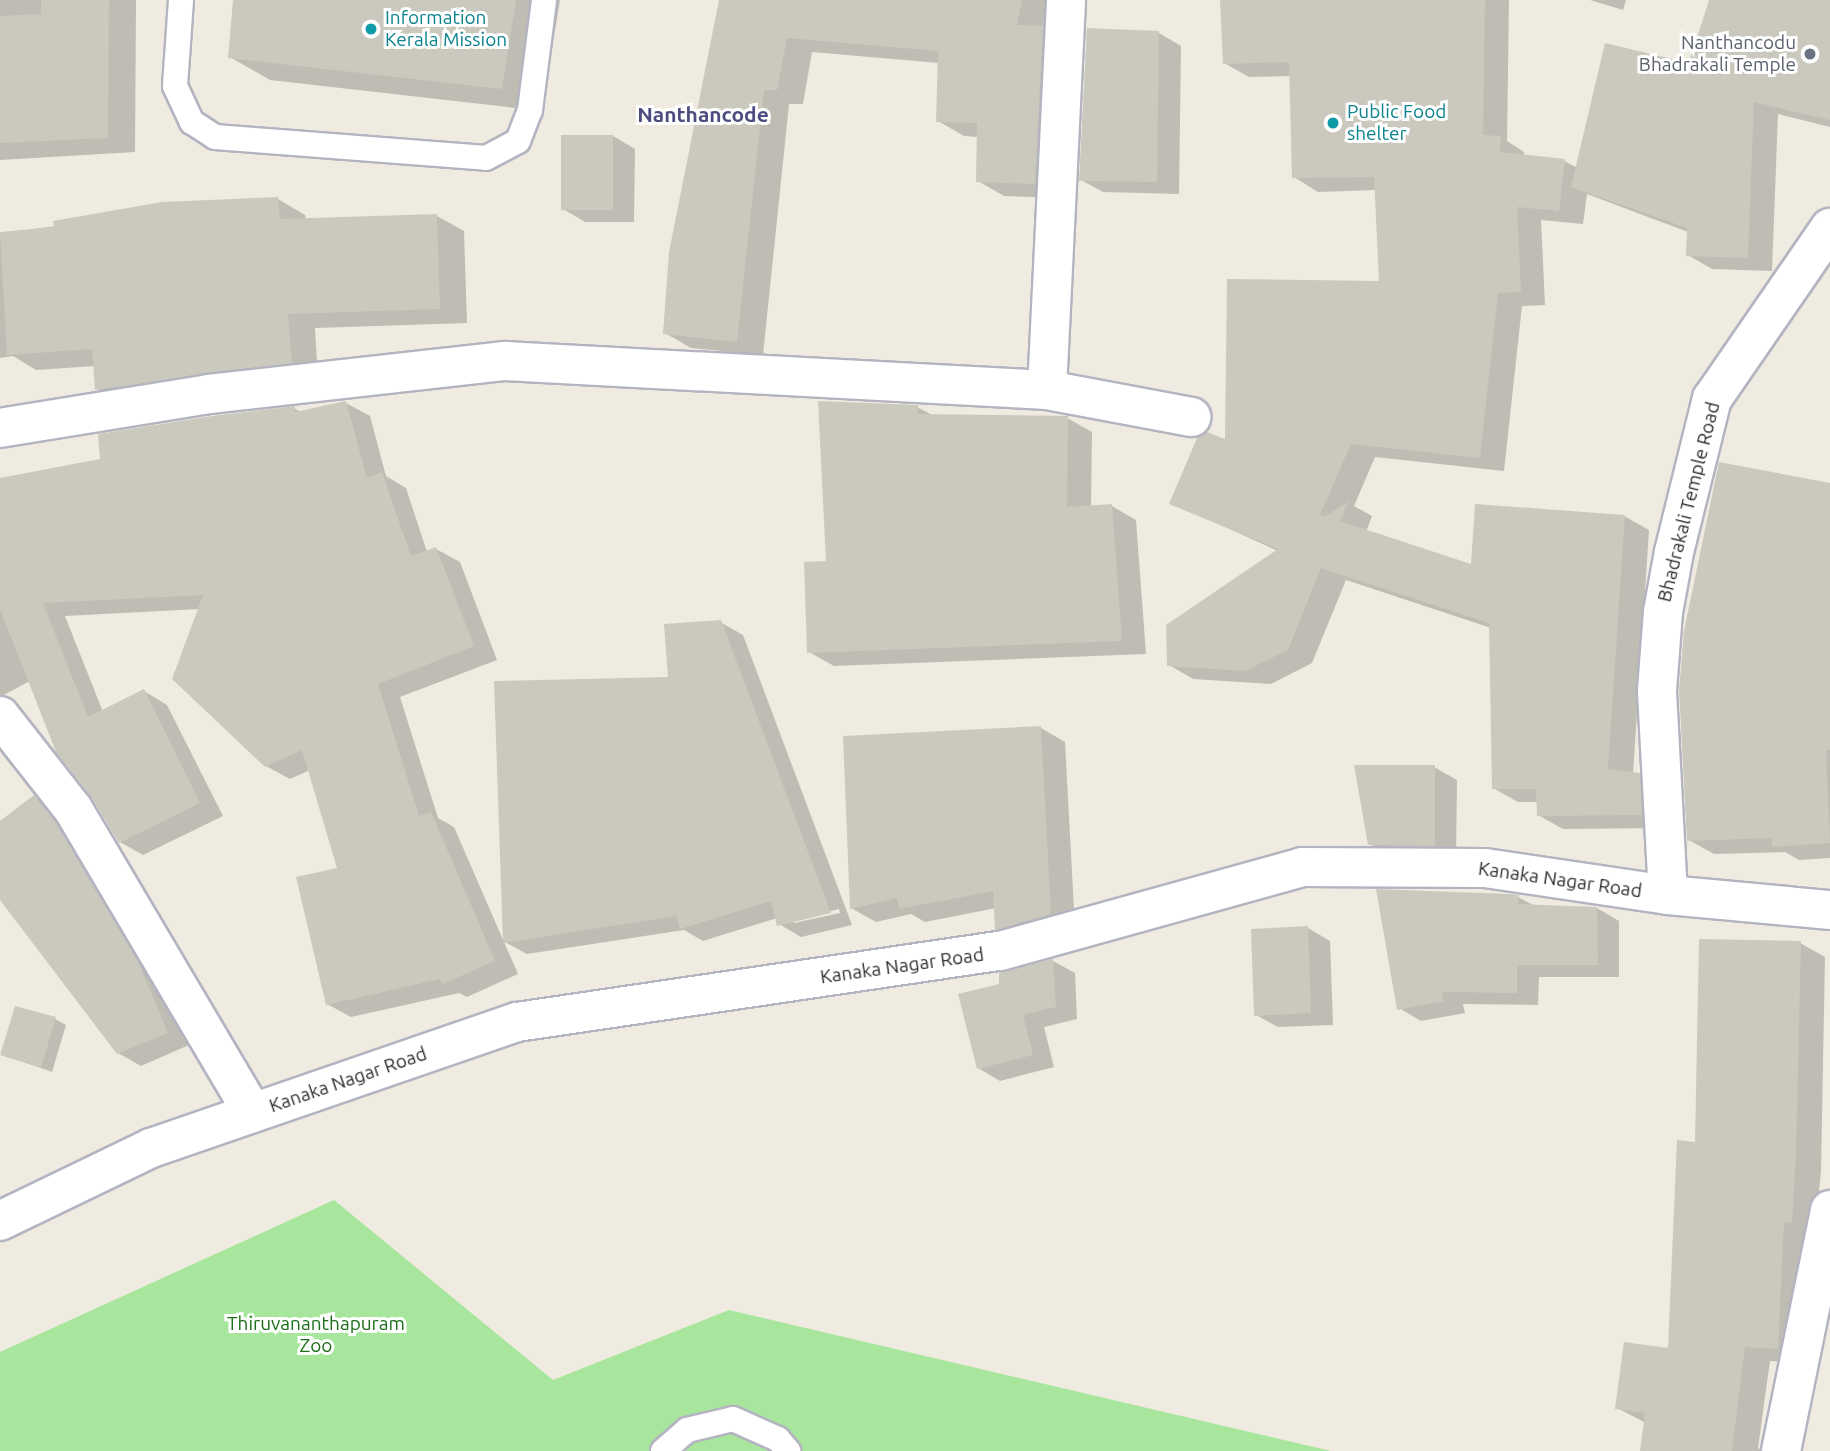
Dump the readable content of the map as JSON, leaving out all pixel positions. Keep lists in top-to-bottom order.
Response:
{
  "streets": {
    "street": ["Bhadrakali Temple Road", "Kanaka Nagar Road"]
  },
  "crossings": [
    ["Bhadrakali Temple Road", "Kanaka Nagar Road"]
  ],
  "districts": ["Nanthancode"],
  "parks": ["Thiruvananthapuram Zoo"],
  "places": ["Information Kerala Mission", "Nanthancodu Bhadrakali Temple", "Public Food shelter"]
}
